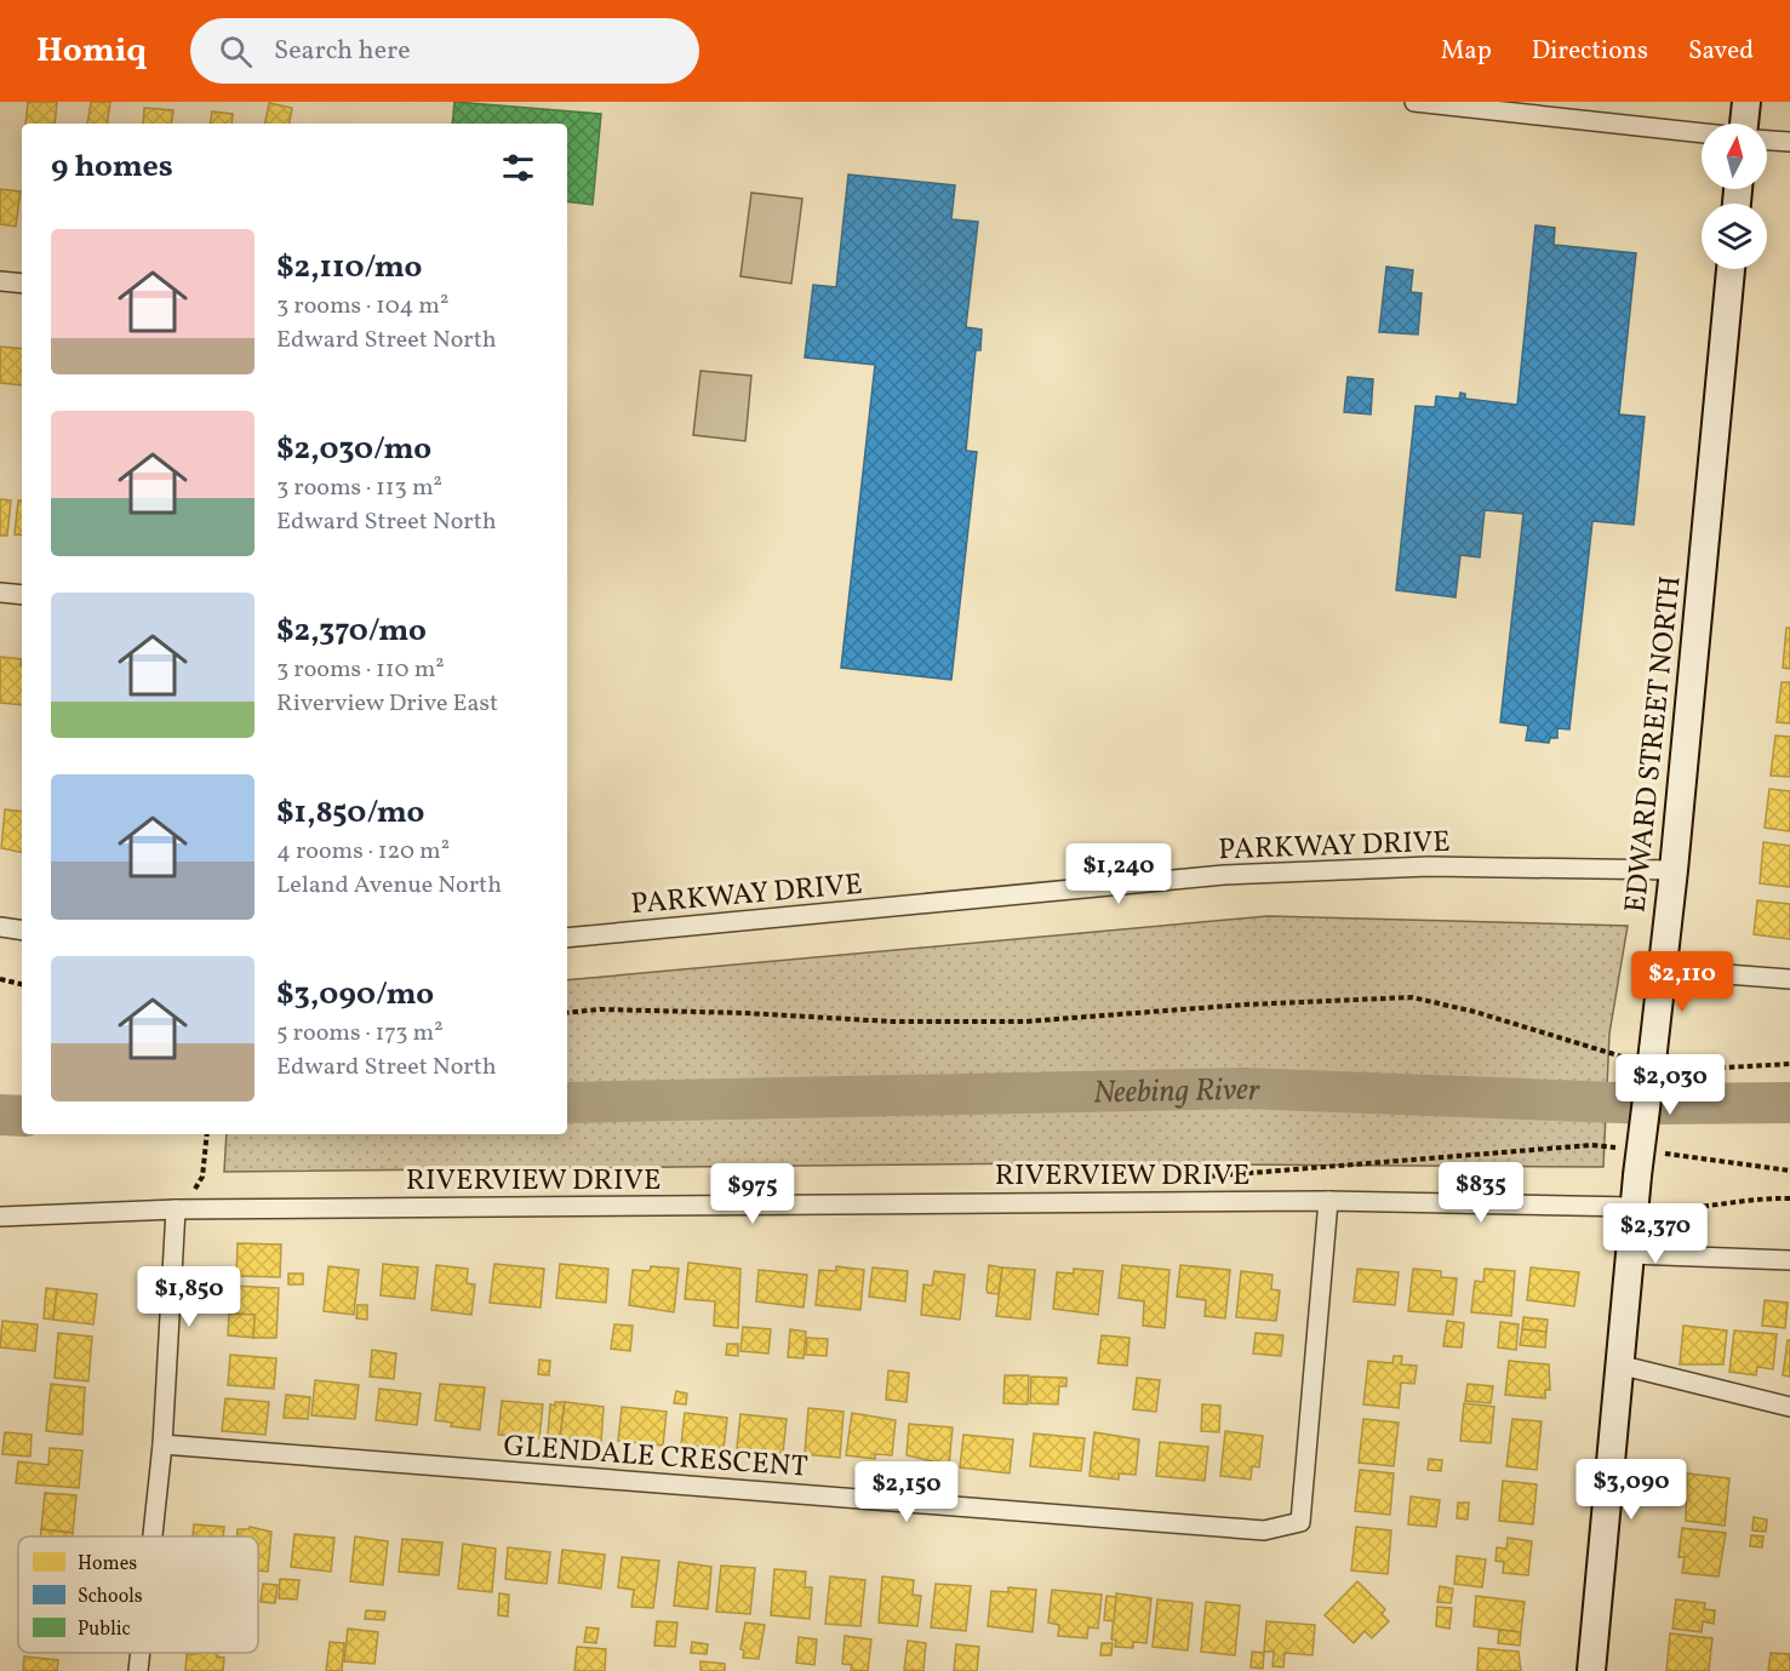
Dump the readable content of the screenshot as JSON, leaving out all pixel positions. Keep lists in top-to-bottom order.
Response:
{
  "streets": {
    "main road": ["EDWARD STREET NORTH"],
    "street": ["PARKWAY DRIVE", "RIVERVIEW DRIVE", "GLENDALE CRESCENT"]
  },
  "crossings": [
    ["EDWARD STREET NORTH", "PARKWAY DRIVE"],
    ["EDWARD STREET NORTH", "RIVERVIEW DRIVE"],
    ["RIVERVIEW DRIVE", "GLENDALE CRESCENT"]
  ],
  "water": ["Neebing River"],
  "legend": ["Homes", "Schools", "Public"],
  "north": "top",
  "page": {
    "header": "Homiq",
    "search": "Search here",
    "nav": ["Map", "Directions", "Saved"],
    "heading": "9 homes",
    "list": [
      {
        "name": "$2,110/mo",
        "note": "3 rooms · 104 m² · Edward Street North"
      },
      {
        "name": "$2,030/mo",
        "note": "3 rooms · 113 m² · Edward Street North"
      },
      {
        "name": "$2,370/mo",
        "note": "3 rooms · 110 m² · Riverview Drive East"
      },
      {
        "name": "$1,850/mo",
        "note": "4 rooms · 120 m² · Leland Avenue North"
      },
      {
        "name": "$3,090/mo",
        "note": "5 rooms · 173 m² · Edward Street North"
      }
    ],
    "price": [
      "$1,240",
      "$2,110",
      "$2,030",
      "$835",
      "$975",
      "$2,370",
      "$1,850",
      "$3,090",
      "$2,150"
    ]
  }
}
